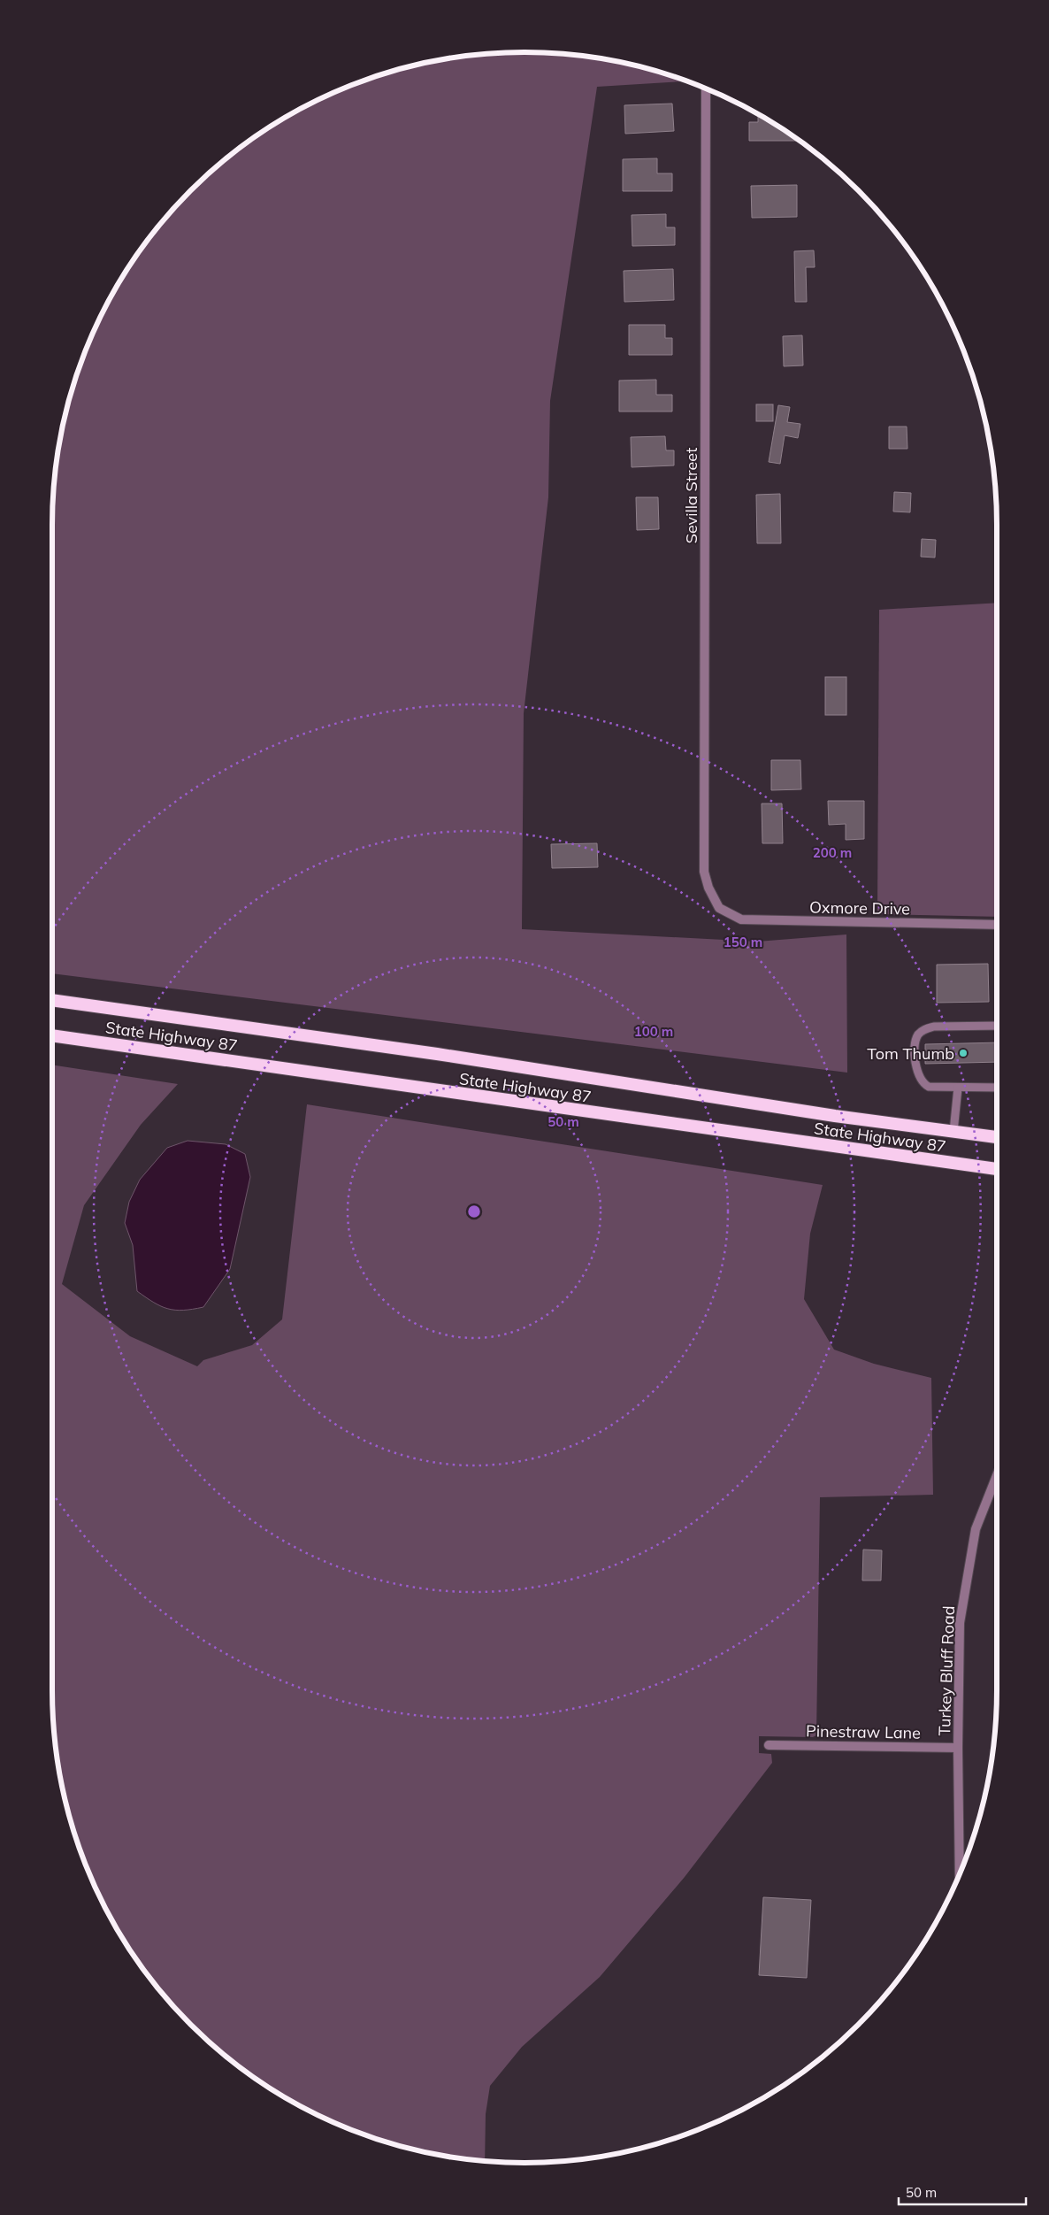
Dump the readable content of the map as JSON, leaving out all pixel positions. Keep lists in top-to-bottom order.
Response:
{
  "streets": {
    "highway": ["State Highway 87"],
    "street": [
      "Sevilla Street",
      "Oxmore Drive",
      "Turkey Bluff Road",
      "Pinestraw Lane"
    ]
  },
  "crossings": [
    ["Sevilla Street", "Oxmore Drive"],
    ["Turkey Bluff Road", "Pinestraw Lane"]
  ],
  "places": ["Tom Thumb"],
  "scale_bar": "50 m",
  "rings": [
    "200 m",
    "150 m",
    "100 m",
    "50 m"
  ]
}
